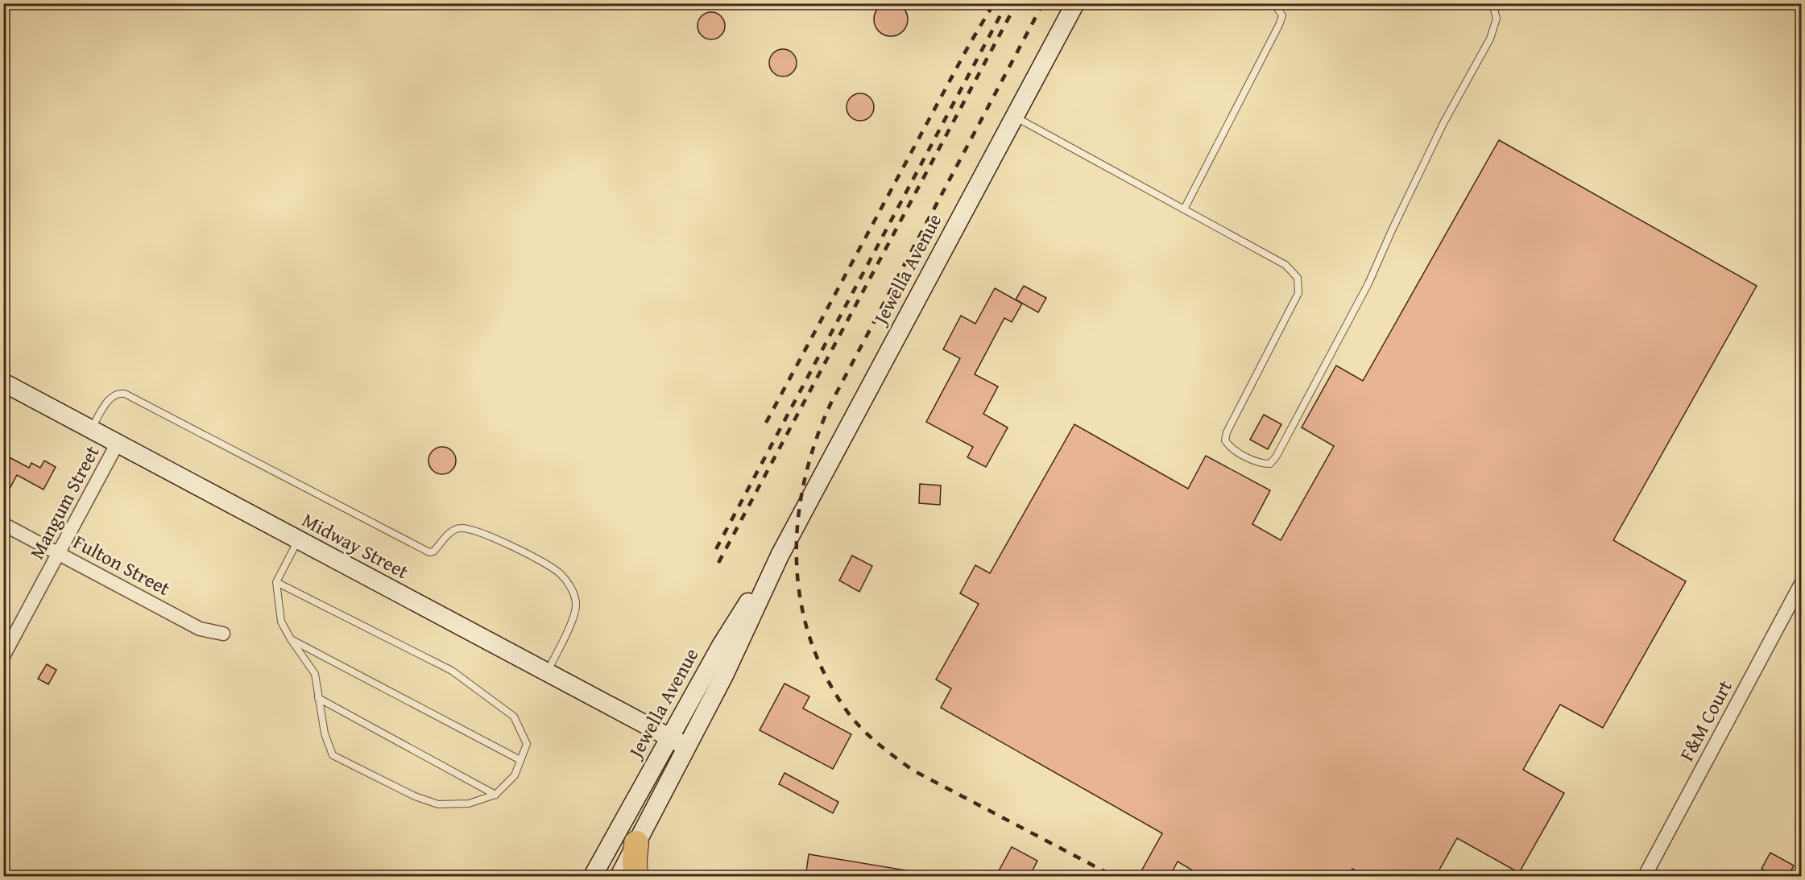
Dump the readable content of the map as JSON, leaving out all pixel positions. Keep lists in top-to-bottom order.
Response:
{
  "streets": {
    "main road": ["Jewella Avenue", "Midway Street"],
    "street": ["Mangum Street", "Fulton Street", "F&M Court"]
  },
  "crossings": [
    ["Jewella Avenue", "Midway Street"],
    ["Mangum Street", "Midway Street"],
    ["Mangum Street", "Fulton Street"]
  ]
}
